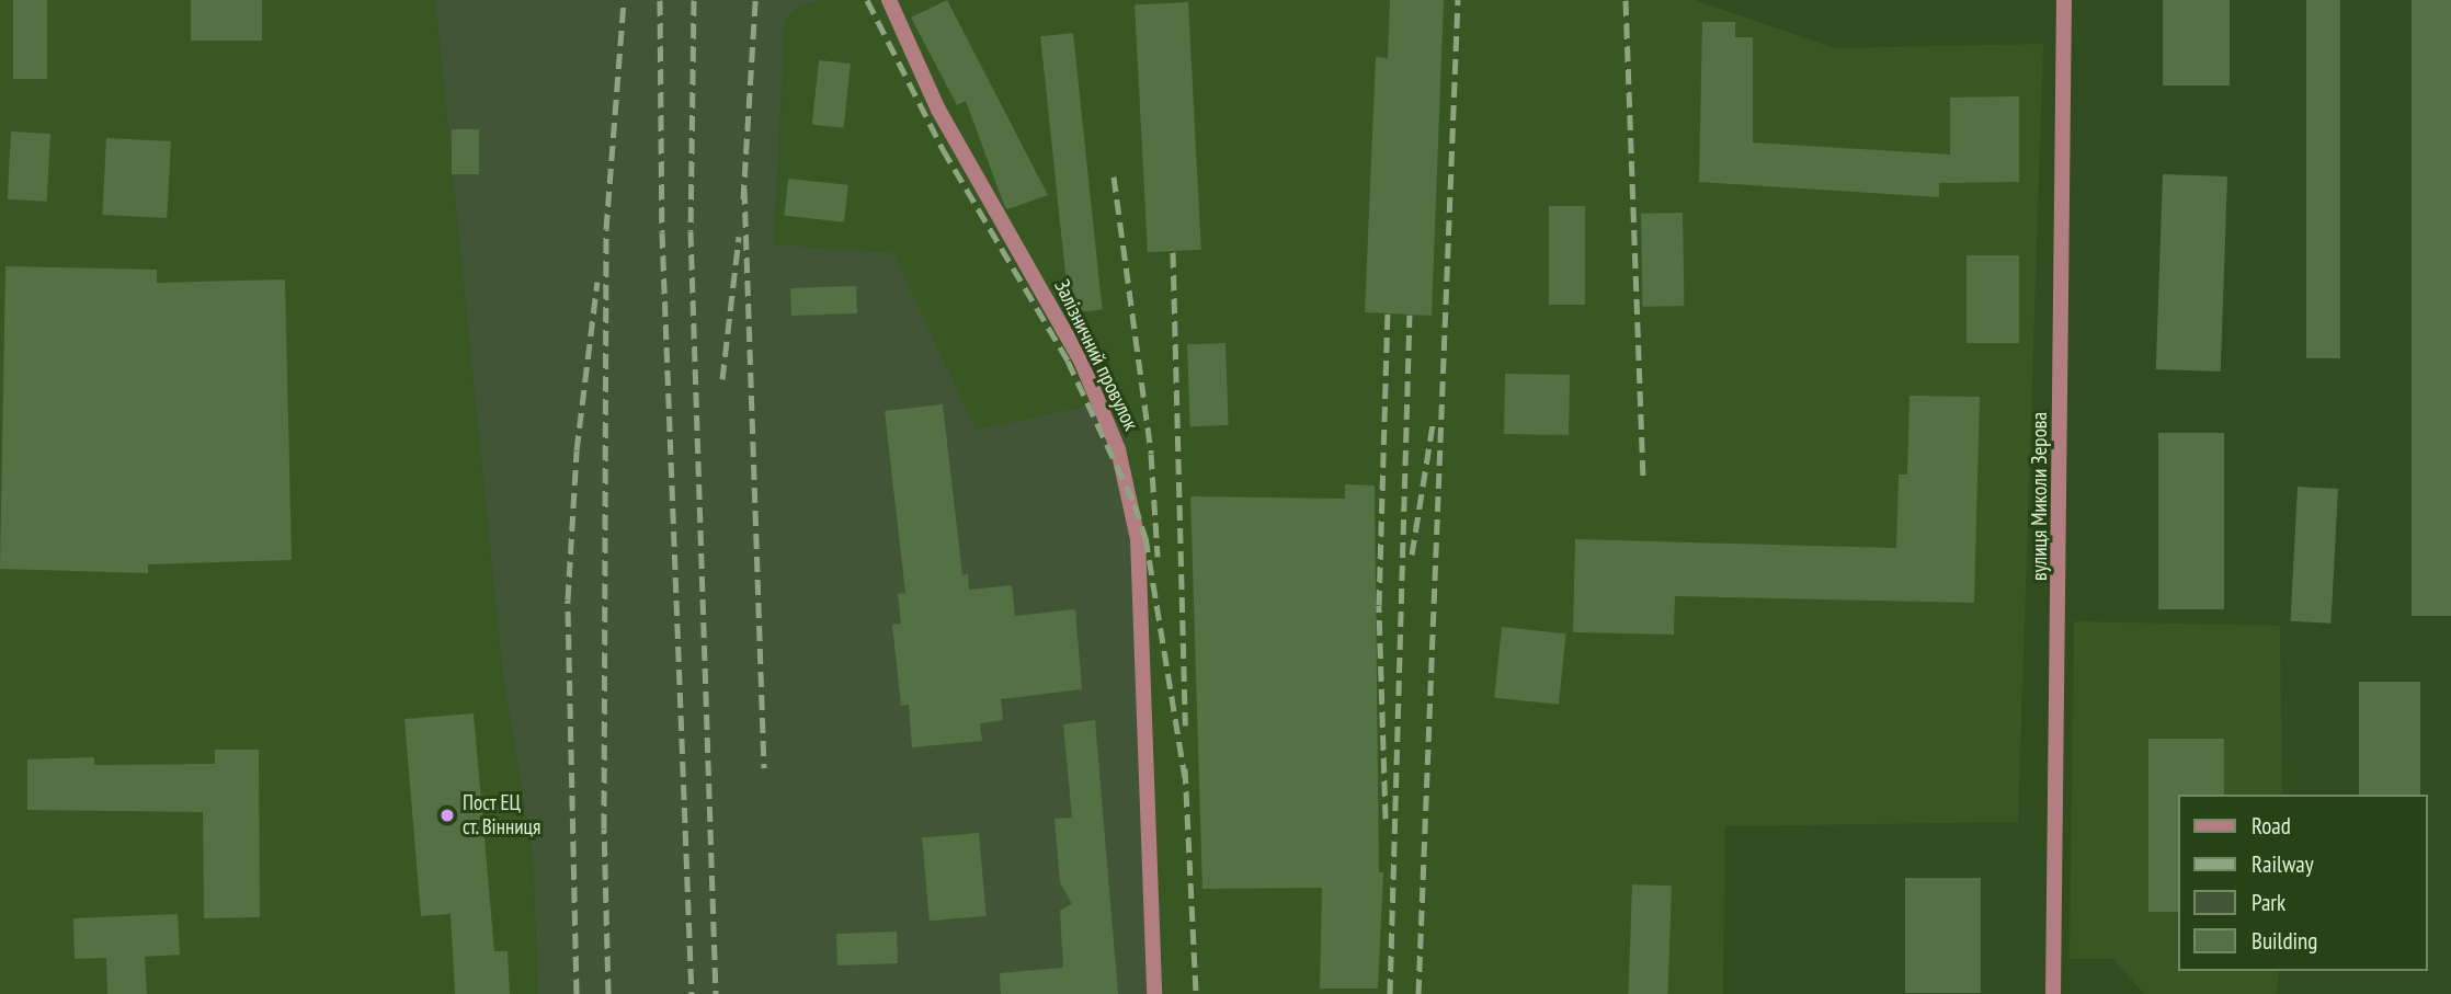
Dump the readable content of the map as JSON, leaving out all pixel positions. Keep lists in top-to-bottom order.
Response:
{
  "streets": {
    "street": ["Залізничний провулок", "вулиця Миколи Зерова"]
  },
  "places": ["Пост ЕЦ ст. Вінниця"],
  "legend": [
    "Road",
    "Railway",
    "Park",
    "Building"
  ]
}
